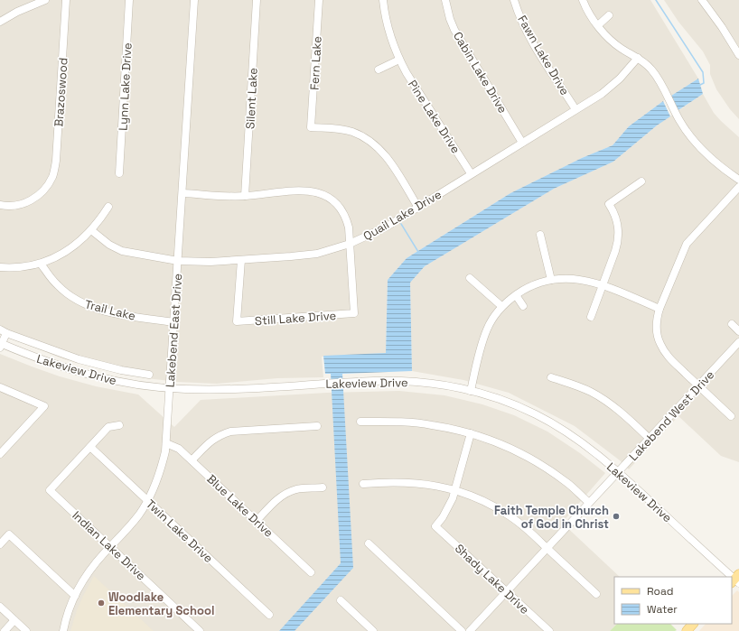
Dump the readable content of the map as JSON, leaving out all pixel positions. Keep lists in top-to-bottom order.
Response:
{
  "streets": {
    "street": [
      "Fawn Lake Drive",
      "Fern Lake",
      "Cabin Lake Drive",
      "Lynn Lake Drive",
      "Brazoswood",
      "Silent Lake",
      "Pine Lake Drive",
      "Quail Lake Drive",
      "Trail Lake",
      "Still Lake Drive",
      "Lakebend East Drive",
      "Lakeview Drive",
      "Lakebend West Drive",
      "Blue Lake Drive",
      "Twin Lake Drive",
      "Indian Lake Drive",
      "Shady Lake Drive"
    ]
  },
  "crossings": [
    ["Fawn Lake Drive", "Quail Lake Drive"],
    ["Fern Lake", "Quail Lake Drive"],
    ["Cabin Lake Drive", "Quail Lake Drive"],
    ["Pine Lake Drive", "Quail Lake Drive"],
    ["Quail Lake Drive", "Still Lake Drive"],
    ["Quail Lake Drive", "Lakebend East Drive"],
    ["Trail Lake", "Lakebend East Drive"],
    ["Lakebend East Drive", "Lakeview Drive"],
    ["Lakebend East Drive", "Blue Lake Drive"],
    ["Lakebend East Drive", "Twin Lake Drive"],
    ["Lakebend East Drive", "Indian Lake Drive"],
    ["Lakeview Drive", "Lakebend West Drive"],
    ["Lakebend West Drive", "Shady Lake Drive"],
    ["Twin Lake Drive", "Indian Lake Drive"]
  ],
  "places": ["Faith Temple Church of God in Christ", "Woodlake Elementary School"],
  "legend": ["Road", "Water"]
}
